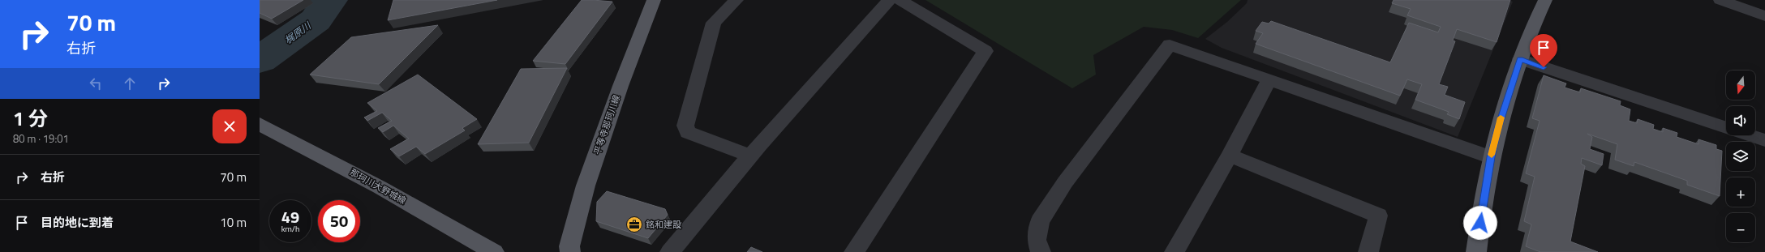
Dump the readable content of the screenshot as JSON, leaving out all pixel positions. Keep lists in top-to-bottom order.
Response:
{
  "streets": {
    "main road": ["平等寺那珂川線", "那珂川大野城線"]
  },
  "water": ["梶原川"],
  "places": {
    "office": ["銘和建設"]
  },
  "north": "bottom",
  "page": {
    "turn": ["70 m", "右折"],
    "map_buttons": ["+", "−"],
    "heading": ["1 分", "80 m · 19:01"],
    "list": [
      {
        "name": "右折",
        "value": "70 m"
      },
      {
        "name": "目的地に到着",
        "value": "10 m"
      }
    ],
    "speed": "49 km/h",
    "limit": "50"
  }
}
